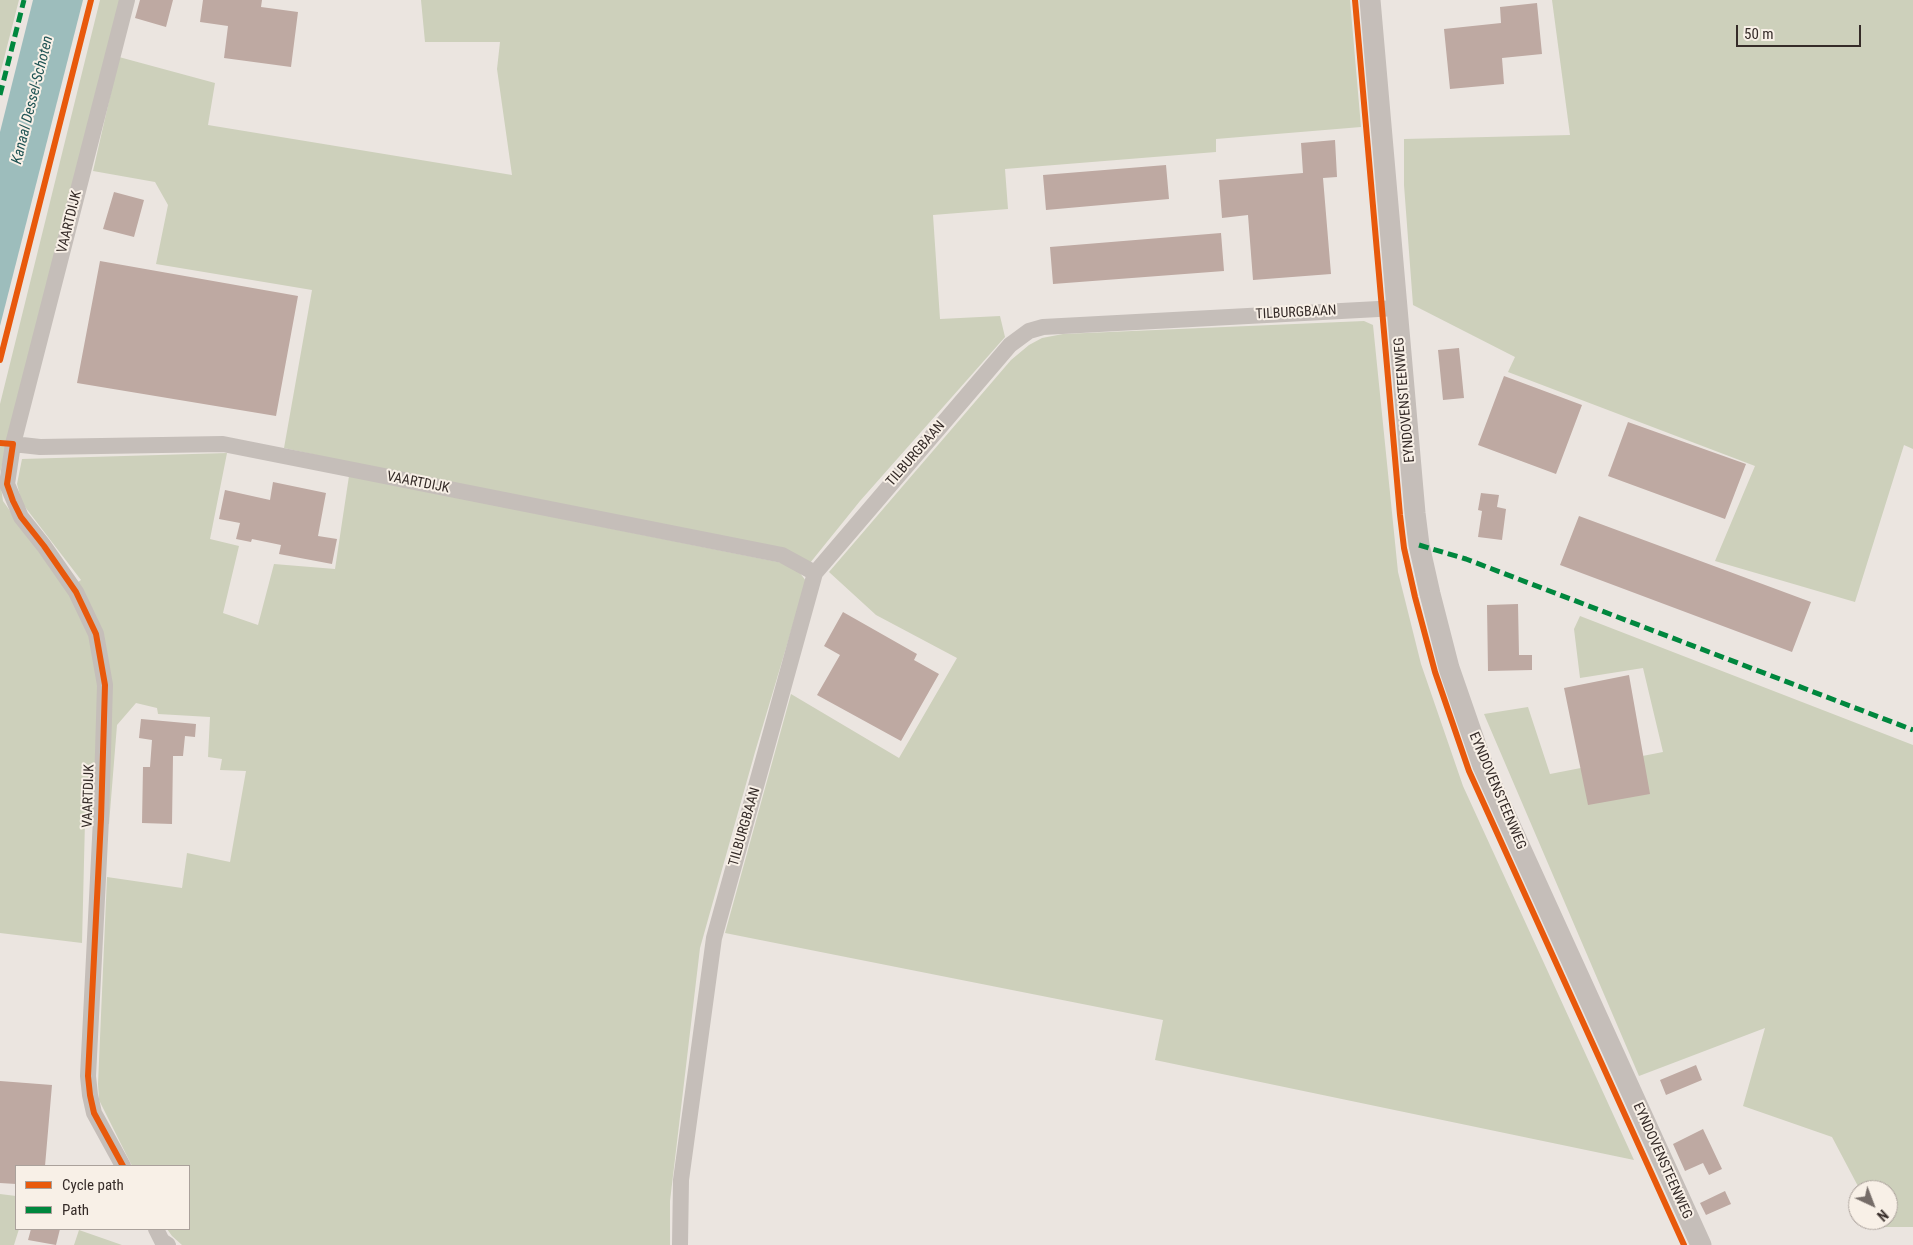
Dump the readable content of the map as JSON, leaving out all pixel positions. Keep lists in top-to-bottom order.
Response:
{
  "streets": {
    "street": ["VAARTDIJK", "TILBURGBAAN", "EYNDOVENSTEENWEG"]
  },
  "crossings": [
    ["VAARTDIJK", "TILBURGBAAN"],
    ["TILBURGBAAN", "EYNDOVENSTEENWEG"]
  ],
  "water": ["Kanaal Dessel-Schoten"],
  "legend": ["Cycle path", "Path"],
  "scale_bar": "50 m",
  "north": "bottom right"
}
